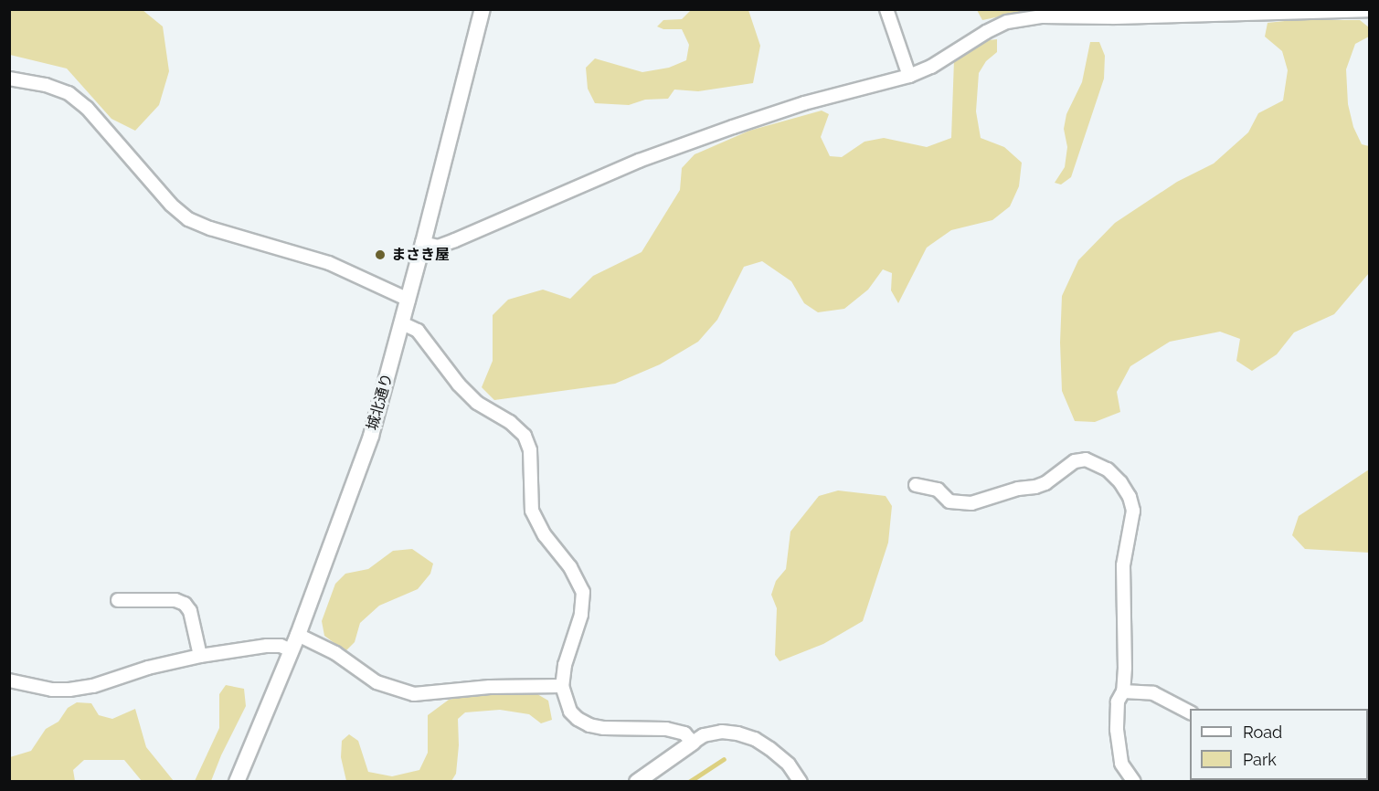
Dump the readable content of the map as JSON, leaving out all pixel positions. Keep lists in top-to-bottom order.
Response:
{
  "streets": {
    "street": ["城北通り"]
  },
  "places": ["まさき屋"],
  "legend": ["Road", "Park"]
}
